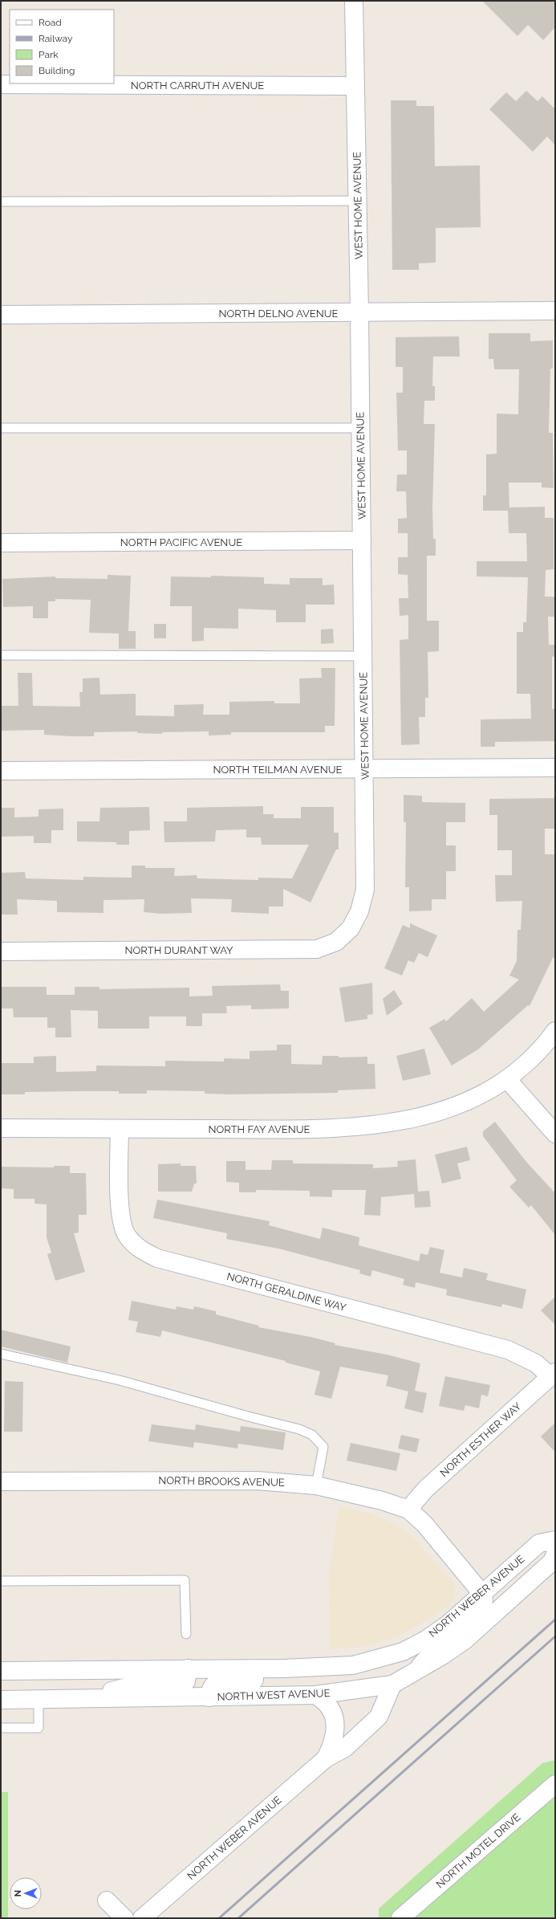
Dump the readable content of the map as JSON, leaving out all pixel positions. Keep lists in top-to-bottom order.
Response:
{
  "streets": {
    "street": [
      "NORTH CARRUTH AVENUE",
      "WEST HOME AVENUE",
      "NORTH DELNO AVENUE",
      "NORTH PACIFIC AVENUE",
      "NORTH TEILMAN AVENUE",
      "NORTH DURANT WAY",
      "NORTH FAY AVENUE",
      "NORTH GERALDINE WAY",
      "NORTH ESTHER WAY",
      "NORTH BROOKS AVENUE",
      "NORTH WEBER AVENUE",
      "NORTH WEST AVENUE",
      "NORTH MOTEL DRIVE"
    ]
  },
  "crossings": [
    ["NORTH CARRUTH AVENUE", "WEST HOME AVENUE"],
    ["WEST HOME AVENUE", "NORTH DELNO AVENUE"],
    ["WEST HOME AVENUE", "NORTH PACIFIC AVENUE"],
    ["WEST HOME AVENUE", "NORTH TEILMAN AVENUE"],
    ["WEST HOME AVENUE", "NORTH DURANT WAY"],
    ["NORTH FAY AVENUE", "NORTH GERALDINE WAY"],
    ["NORTH GERALDINE WAY", "NORTH ESTHER WAY"],
    ["NORTH ESTHER WAY", "NORTH BROOKS AVENUE"],
    ["NORTH BROOKS AVENUE", "NORTH WEBER AVENUE"],
    ["NORTH WEBER AVENUE", "NORTH WEST AVENUE"]
  ],
  "legend": [
    "Road",
    "Railway",
    "Park",
    "Building"
  ],
  "north": "left"
}
